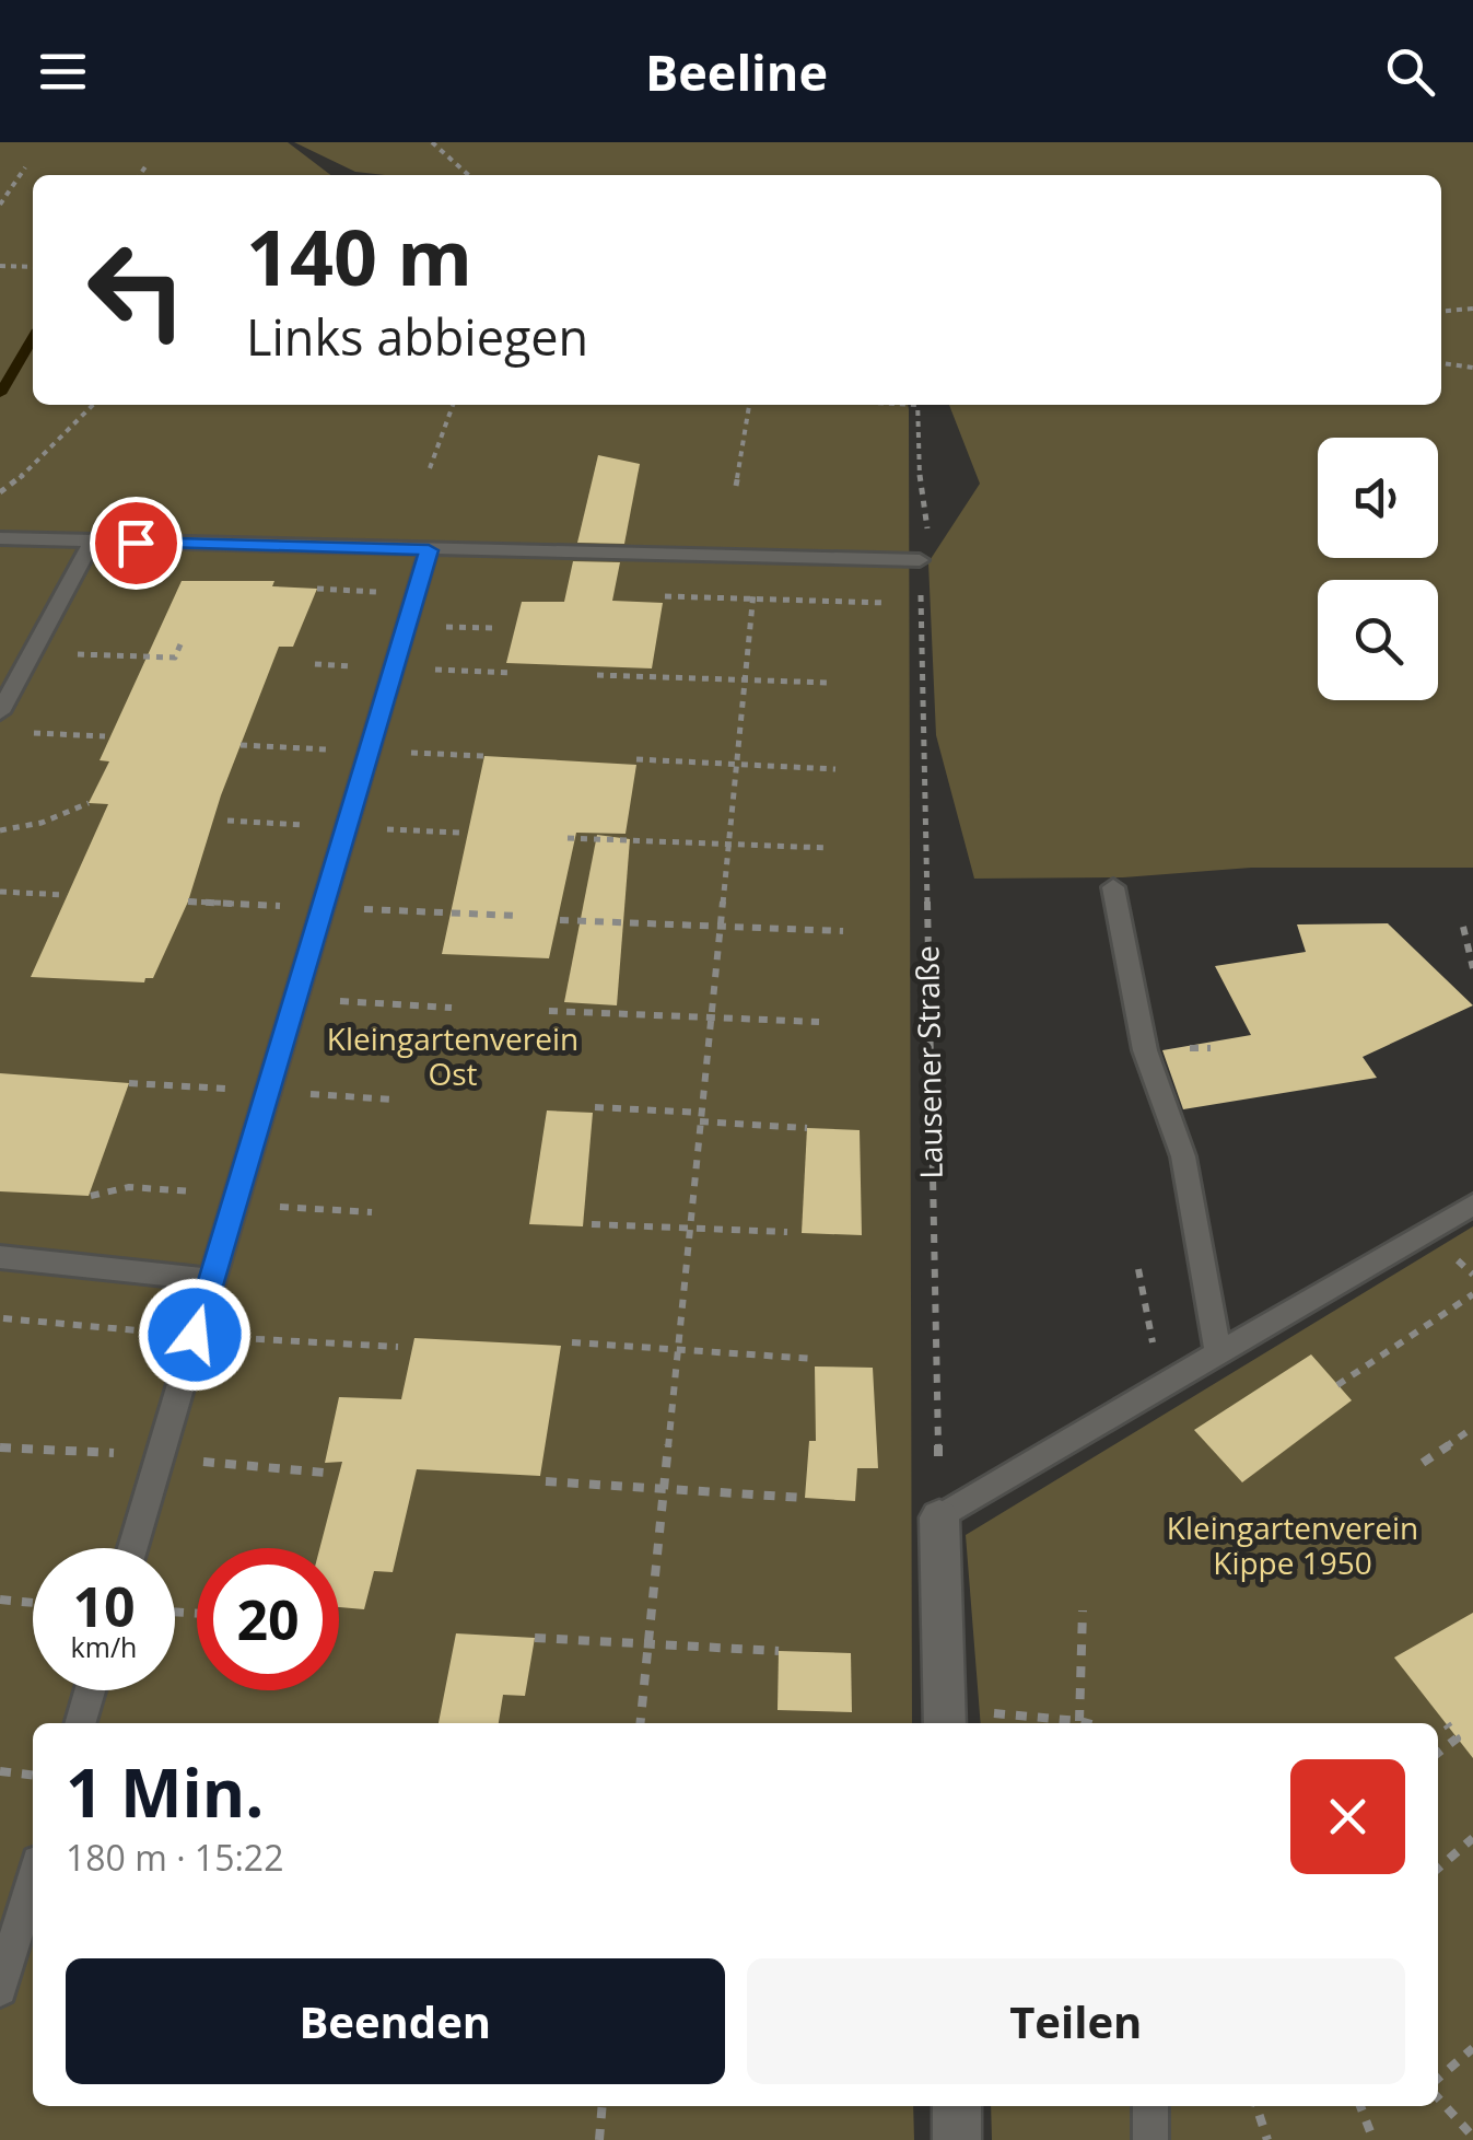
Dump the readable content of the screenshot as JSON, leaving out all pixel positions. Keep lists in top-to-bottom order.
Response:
{
  "streets": {
    "path": ["Lausener Straße"]
  },
  "parks": ["Kleingartenverein Ost", "Kleingartenverein Kippe 1950"],
  "page": {
    "header": "Beeline",
    "turn": ["140 m", "Links abbiegen"],
    "speed": "10 km/h",
    "limit": "20",
    "heading": ["1 Min.", "180 m · 15:22"],
    "buttons": ["Beenden", "Teilen"]
  }
}
